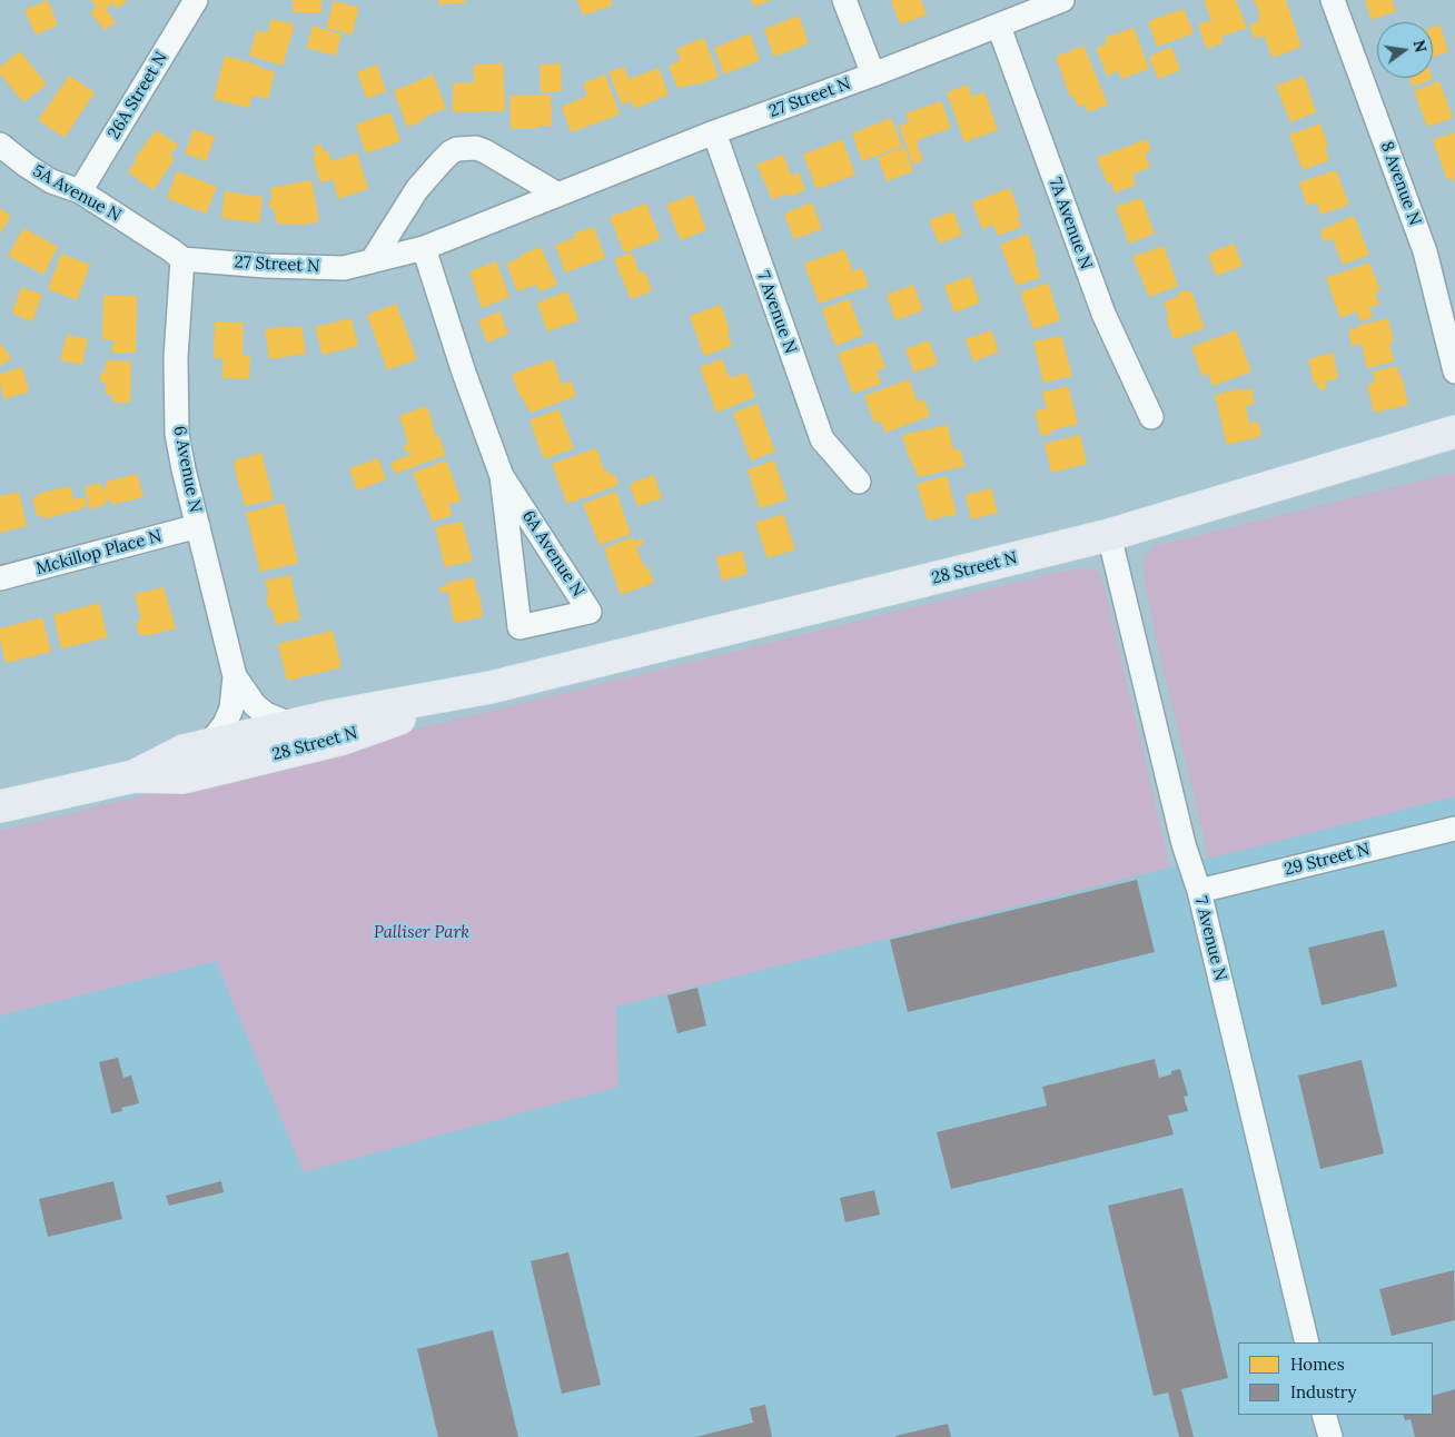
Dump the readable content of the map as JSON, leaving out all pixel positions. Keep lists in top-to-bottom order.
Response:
{
  "streets": {
    "main road": ["28 Street N"],
    "street": [
      "26A Street N",
      "27 Street N",
      "8 Avenue N",
      "5A Avenue N",
      "7A Avenue N",
      "7 Avenue N",
      "6 Avenue N",
      "Mckillop Place N",
      "6A Avenue N",
      "29 Street N"
    ]
  },
  "crossings": [
    ["26A Street N", "5A Avenue N"],
    ["27 Street N", "5A Avenue N"],
    ["27 Street N", "7A Avenue N"],
    ["27 Street N", "7 Avenue N"],
    ["27 Street N", "6 Avenue N"],
    ["27 Street N", "6A Avenue N"],
    ["5A Avenue N", "6 Avenue N"],
    ["7 Avenue N", "28 Street N"],
    ["7 Avenue N", "29 Street N"],
    ["6 Avenue N", "Mckillop Place N"],
    ["6 Avenue N", "28 Street N"]
  ],
  "parks": ["Palliser Park"],
  "legend": ["Homes", "Industry"],
  "north": "right"
}
